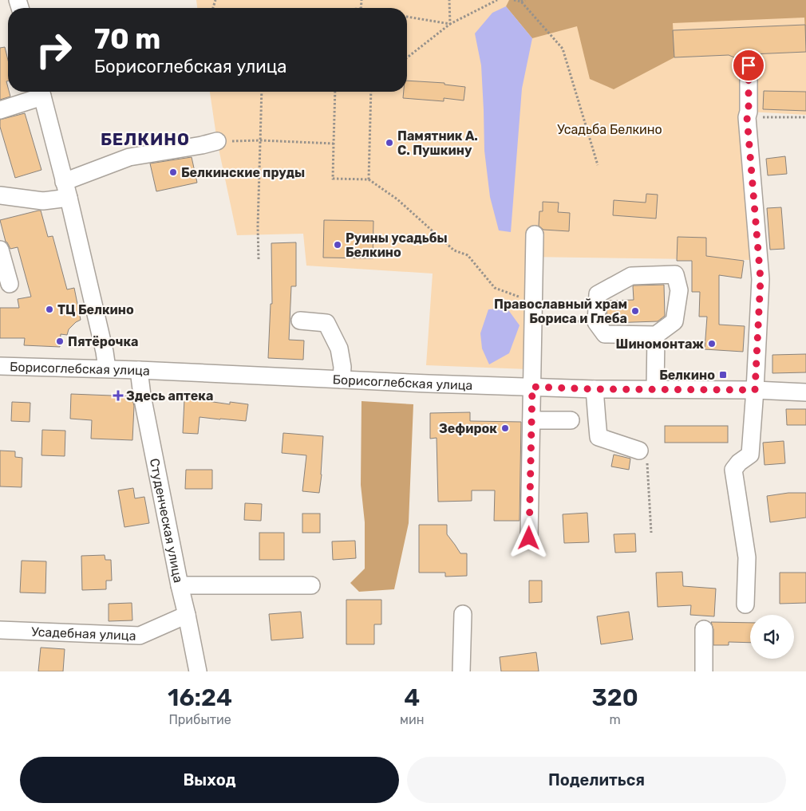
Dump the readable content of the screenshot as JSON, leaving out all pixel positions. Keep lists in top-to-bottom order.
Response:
{
  "streets": {
    "street": ["Борисоглебская улица", "Студенческая улица", "Усадебная улица"]
  },
  "crossings": [
    ["Борисоглебская улица", "Студенческая улица"],
    ["Студенческая улица", "Усадебная улица"]
  ],
  "districts": ["БЕЛКИНО"],
  "parks": ["Усадьба Белкино"],
  "places": {
    "other": [
      "Памятник А. С. Пушкину",
      "Белкинские пруды",
      "Руины усадьбы Белкино",
      "ТЦ Белкино",
      "Православный храм Бориса и Глеба",
      "Пятёрочка",
      "Шиномонтаж",
      "Зефирок"
    ],
    "transit": ["Белкино"],
    "health": ["Здесь аптека"]
  },
  "page": {
    "turn": ["70 m", "Борисоглебская улица"],
    "eta": [
      "16:24",
      "Прибытие",
      "4",
      "мин",
      "320",
      "m"
    ],
    "buttons": ["Выход", "Поделиться"]
  }
}
